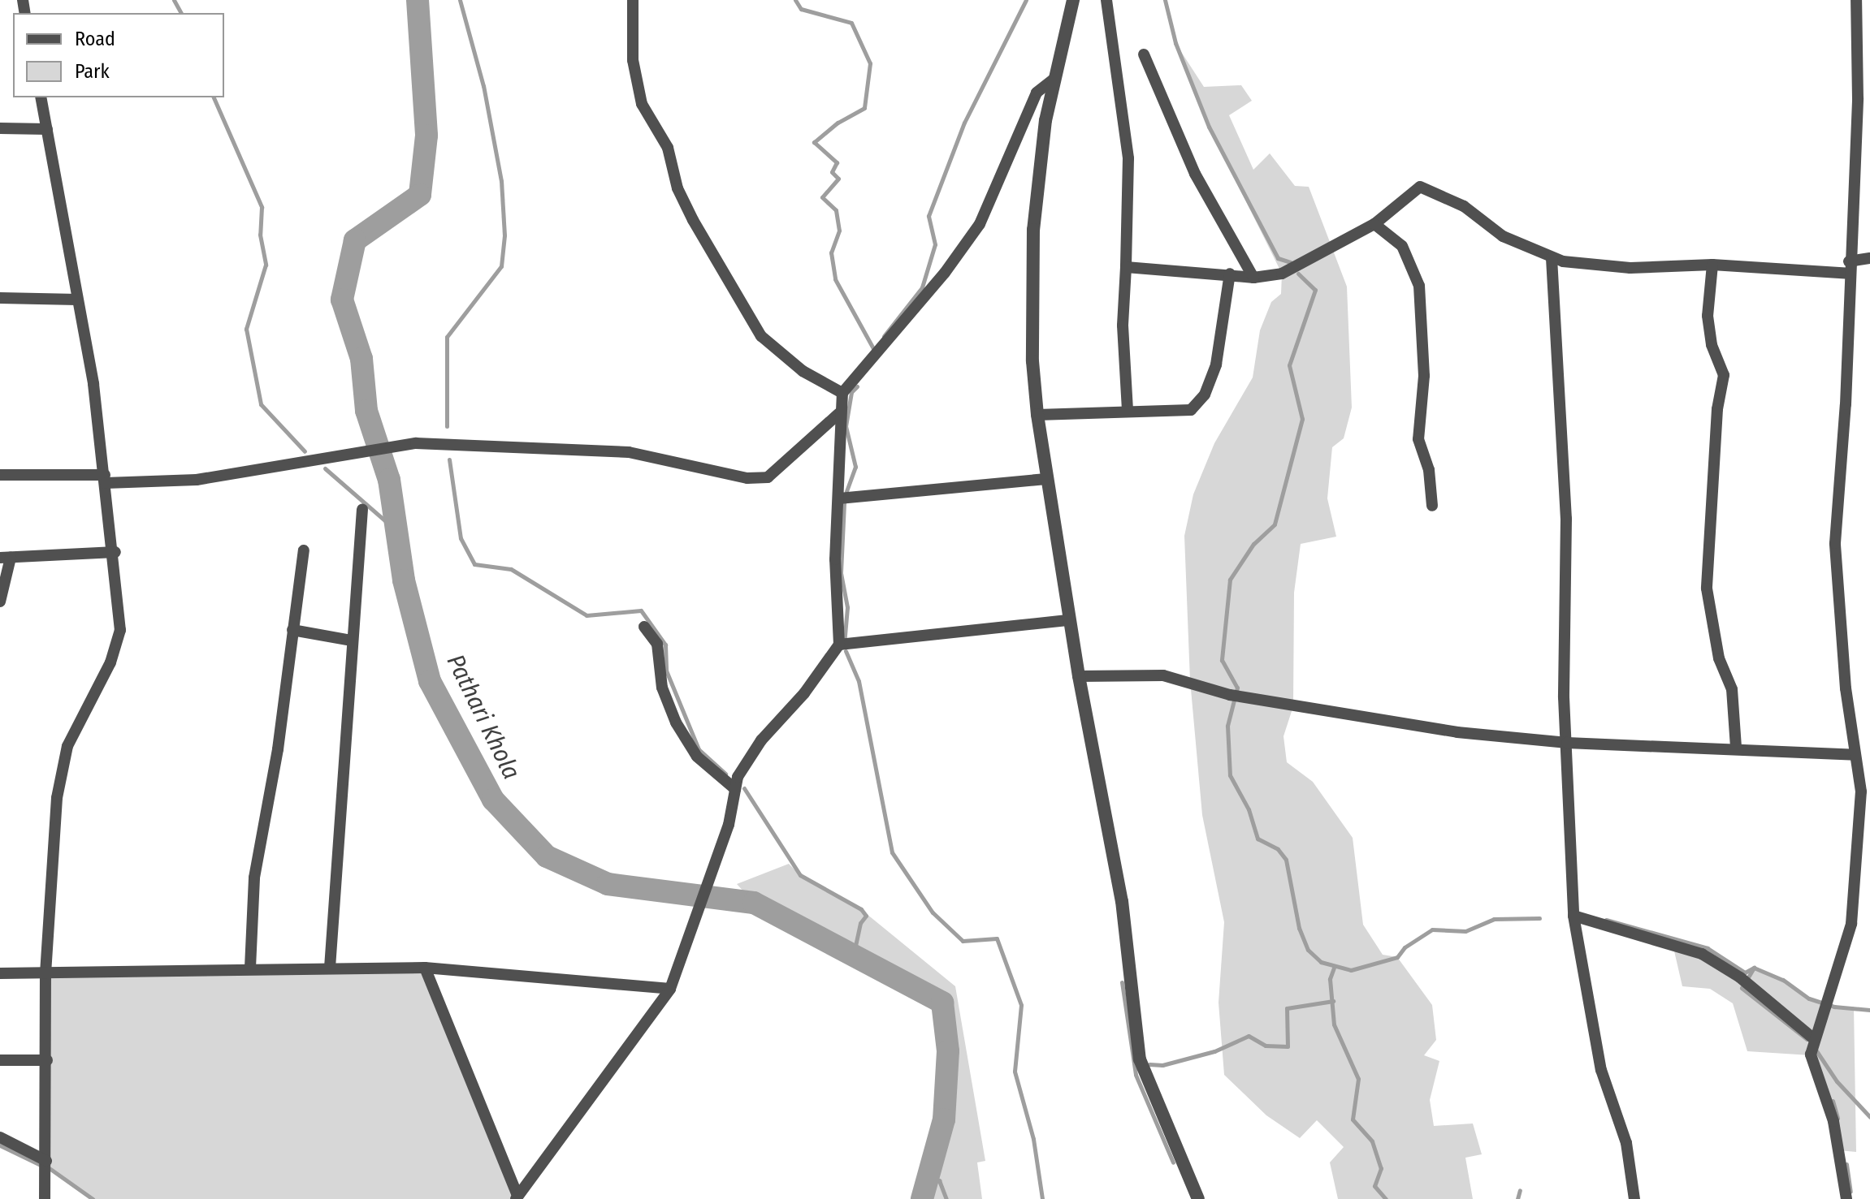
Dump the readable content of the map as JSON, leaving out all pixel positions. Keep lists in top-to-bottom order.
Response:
{
  "water": ["Pathari Khola"],
  "legend": ["Road", "Park"]
}
